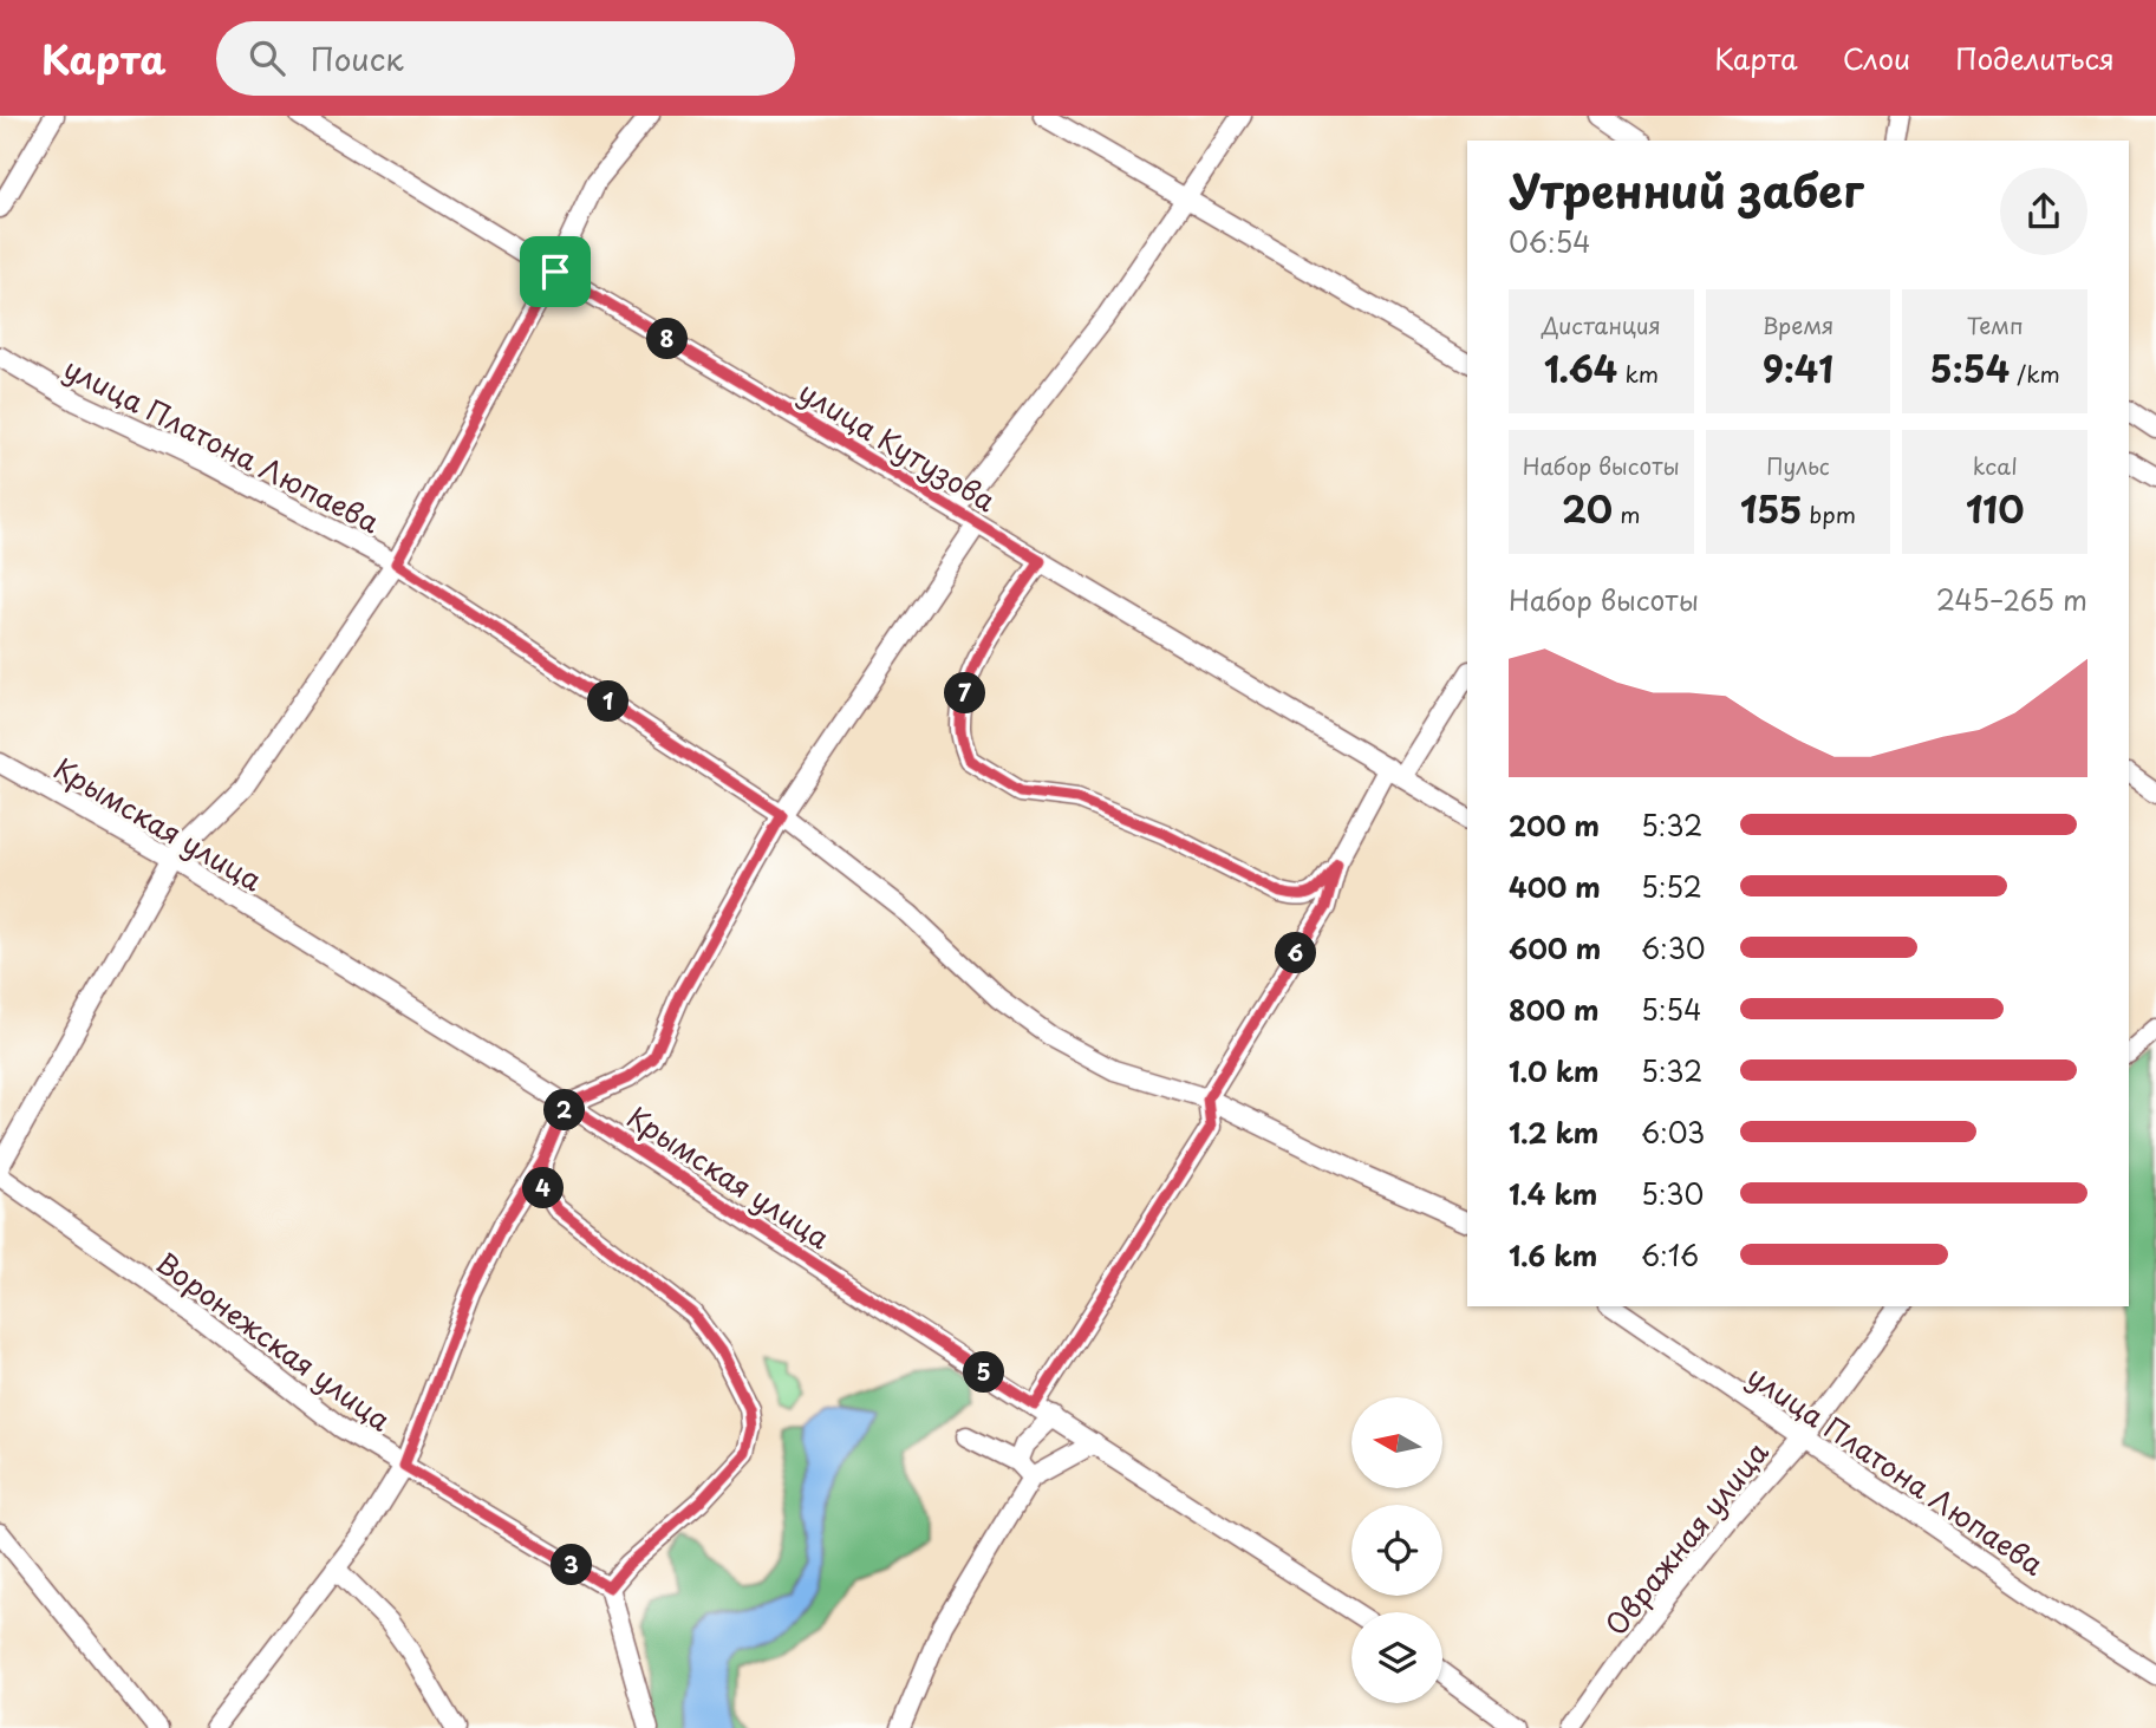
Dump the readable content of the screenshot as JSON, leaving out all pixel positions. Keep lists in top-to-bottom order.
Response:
{
  "streets": {
    "street": [
      "улица Платона Люпаева",
      "улица Кутузова",
      "Крымская улица",
      "Воронежская улица",
      "Овражная улица"
    ]
  },
  "crossings": [
    ["улица Платона Люпаева", "Овражная улица"]
  ],
  "north": "left",
  "page": {
    "header": "Карта",
    "search": "Поиск",
    "nav": ["Карта", "Слои", "Поделиться"],
    "heading": ["Утренний забег", "06:54"],
    "stats": [
      ["Дистанция", "1.64 km"],
      ["Время", "9:41"],
      ["Темп", "5:54 /km"],
      ["Набор высоты", "20 m"],
      ["Пульс", "155 bpm"],
      ["kcal", "110"]
    ],
    "pins": [
      "8",
      "7",
      "1",
      "6",
      "2",
      "4",
      "5",
      "3"
    ],
    "chart": ["Набор высоты", "245–265 m"],
    "list": [
      {
        "name": "200 m",
        "note": "5:32"
      },
      {
        "name": "400 m",
        "note": "5:52"
      },
      {
        "name": "600 m",
        "note": "6:30"
      },
      {
        "name": "800 m",
        "note": "5:54"
      },
      {
        "name": "1.0 km",
        "note": "5:32"
      },
      {
        "name": "1.2 km",
        "note": "6:03"
      },
      {
        "name": "1.4 km",
        "note": "5:30"
      },
      {
        "name": "1.6 km",
        "note": "6:16"
      }
    ]
  }
}
